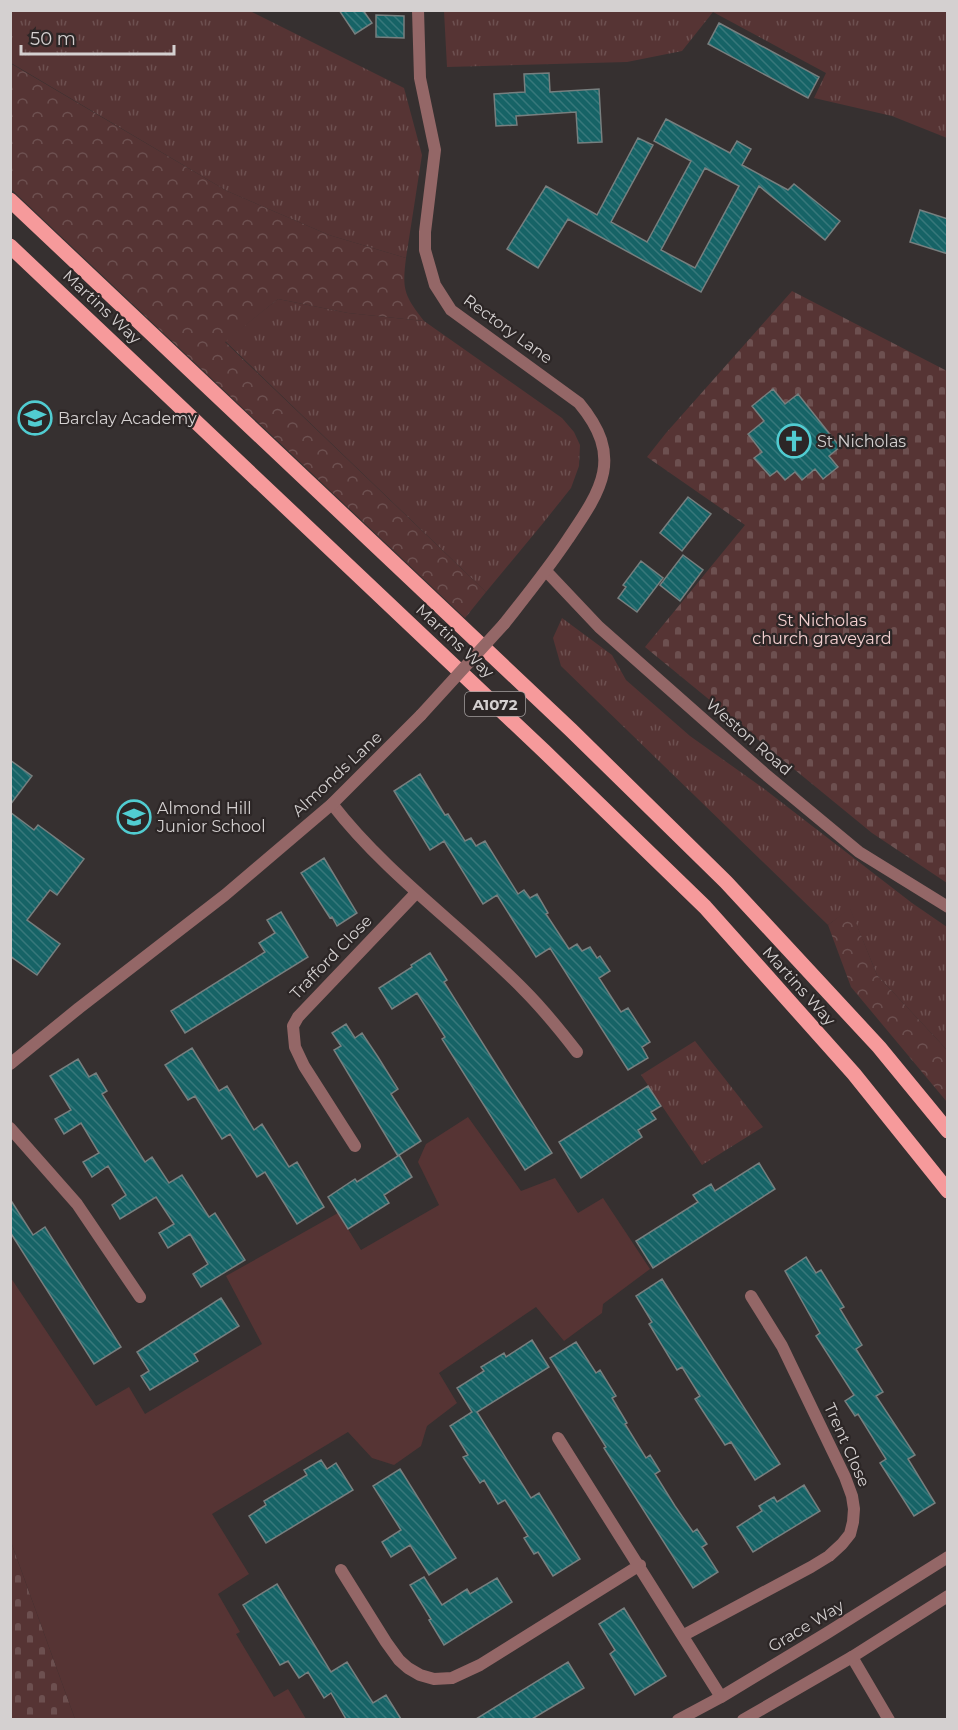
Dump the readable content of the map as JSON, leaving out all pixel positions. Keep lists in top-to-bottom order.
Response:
{
  "streets": {
    "main road": ["Martins Way", "A1072"],
    "street": [
      "Rectory Lane",
      "Weston Road",
      "Almonds Lane",
      "Trafford Close",
      "Trent Close",
      "Grace Way"
    ]
  },
  "crossings": [
    ["Rectory Lane", "Weston Road"],
    ["Rectory Lane", "Almonds Lane"],
    ["Weston Road", "Almonds Lane"]
  ],
  "parks": ["St Nicholas church graveyard"],
  "places": {
    "school or university": ["Barclay Academy", "Almond Hill Junior School"],
    "church": ["St Nicholas"]
  },
  "scale_bar": "50 m"
}
